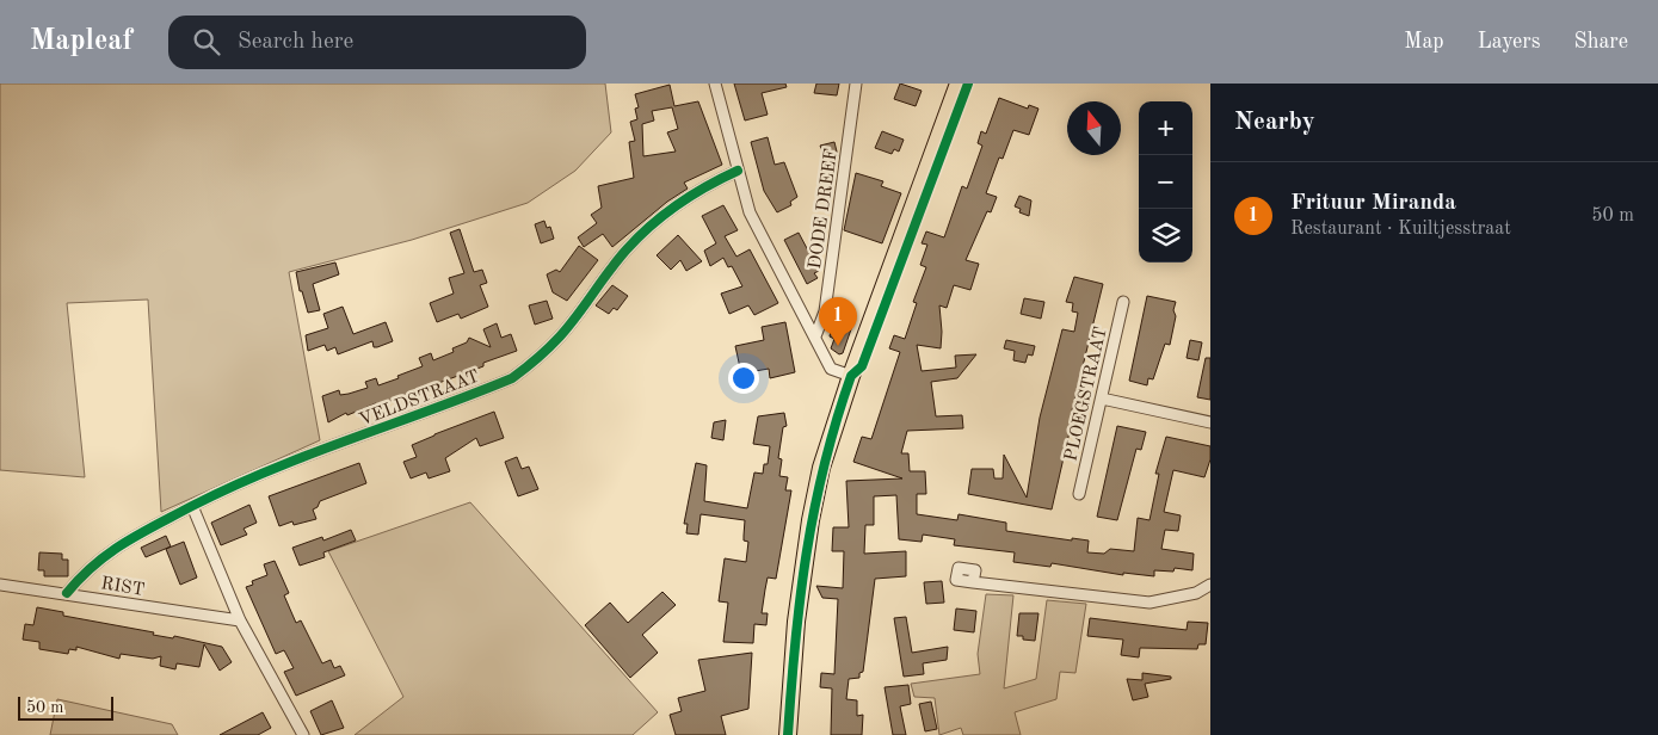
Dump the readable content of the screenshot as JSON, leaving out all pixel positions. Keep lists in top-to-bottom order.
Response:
{
  "streets": {
    "street": [
      "DODE DREEF",
      "PLOEGSTRAAT",
      "VELDSTRAAT",
      "RIST"
    ]
  },
  "crossings": [
    ["VELDSTRAAT", "RIST"]
  ],
  "scale_bar": "50 m",
  "north": "top",
  "page": {
    "header": "Mapleaf",
    "search": "Search here",
    "nav": ["Map", "Layers", "Share"],
    "heading": "Nearby",
    "map_buttons": ["+", "−"],
    "list": [
      {
        "mark": "1",
        "name": "Frituur Miranda",
        "note": "Restaurant · Kuiltjesstraat",
        "value": "50 m"
      }
    ],
    "pins": "1",
    "scale": "50 m"
  }
}
